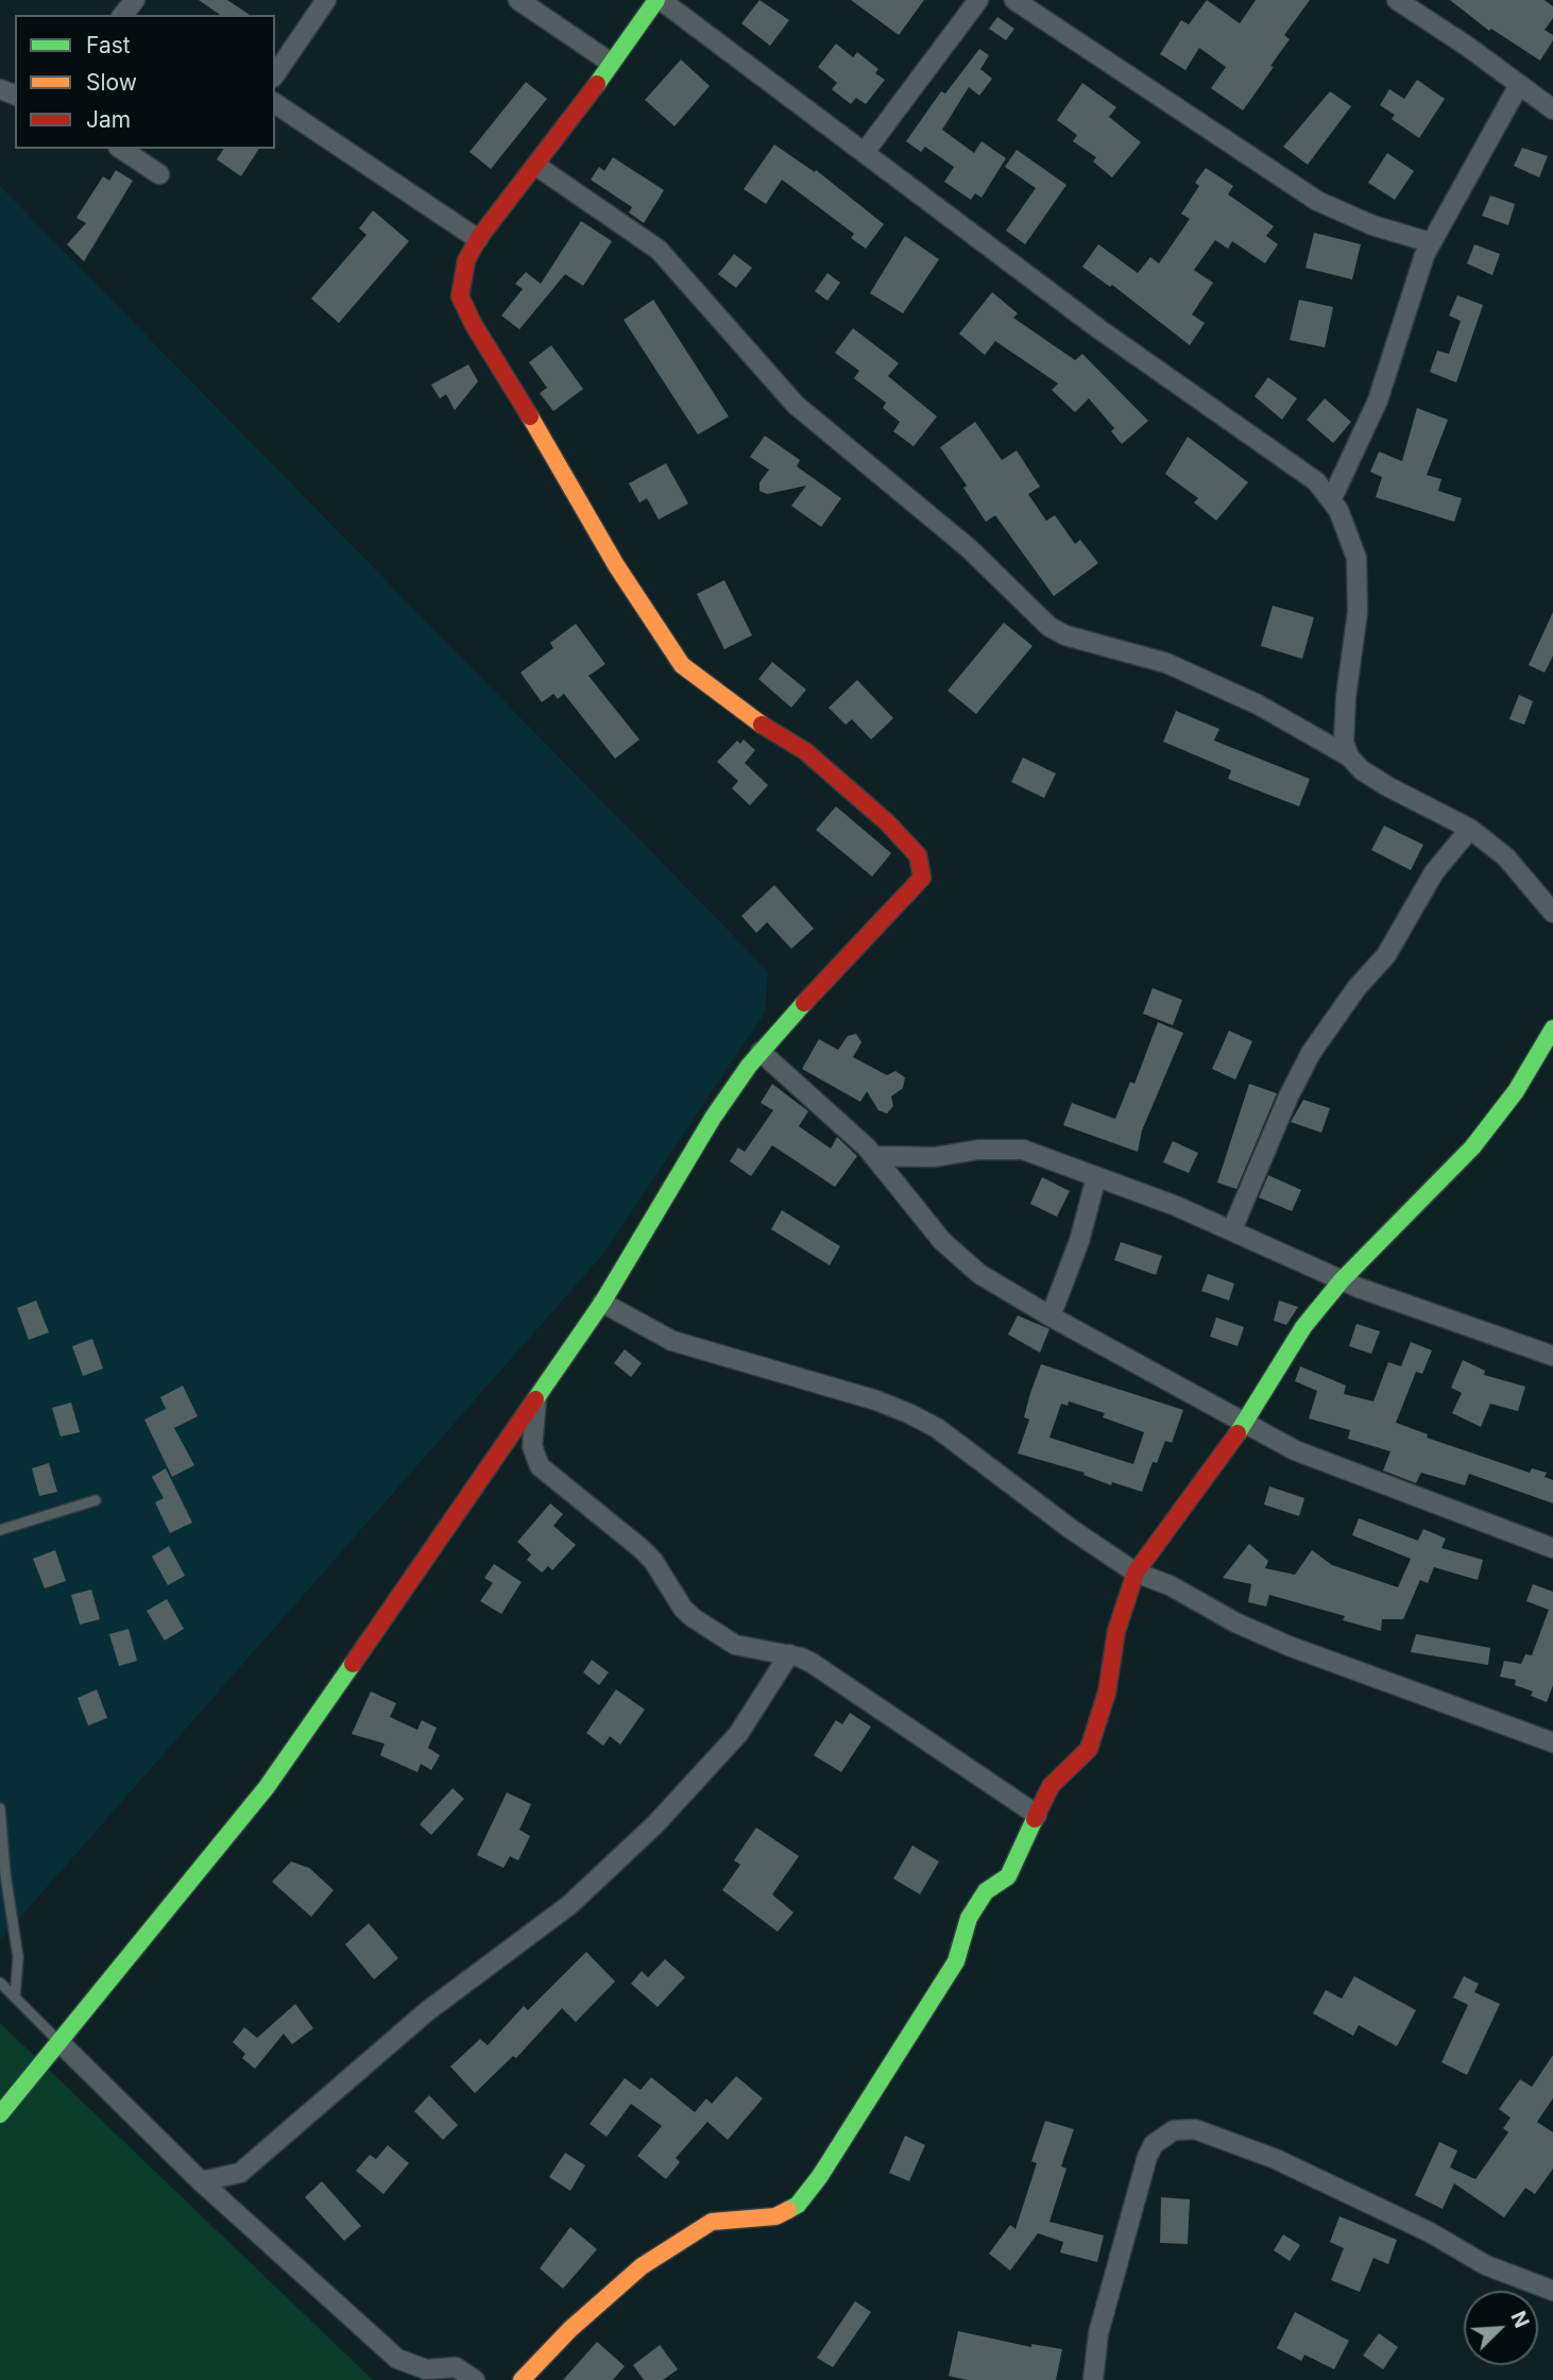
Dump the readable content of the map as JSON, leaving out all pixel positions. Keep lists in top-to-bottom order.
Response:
{
  "legend": ["Fast", "Slow", "Jam"],
  "north": "top right"
}
